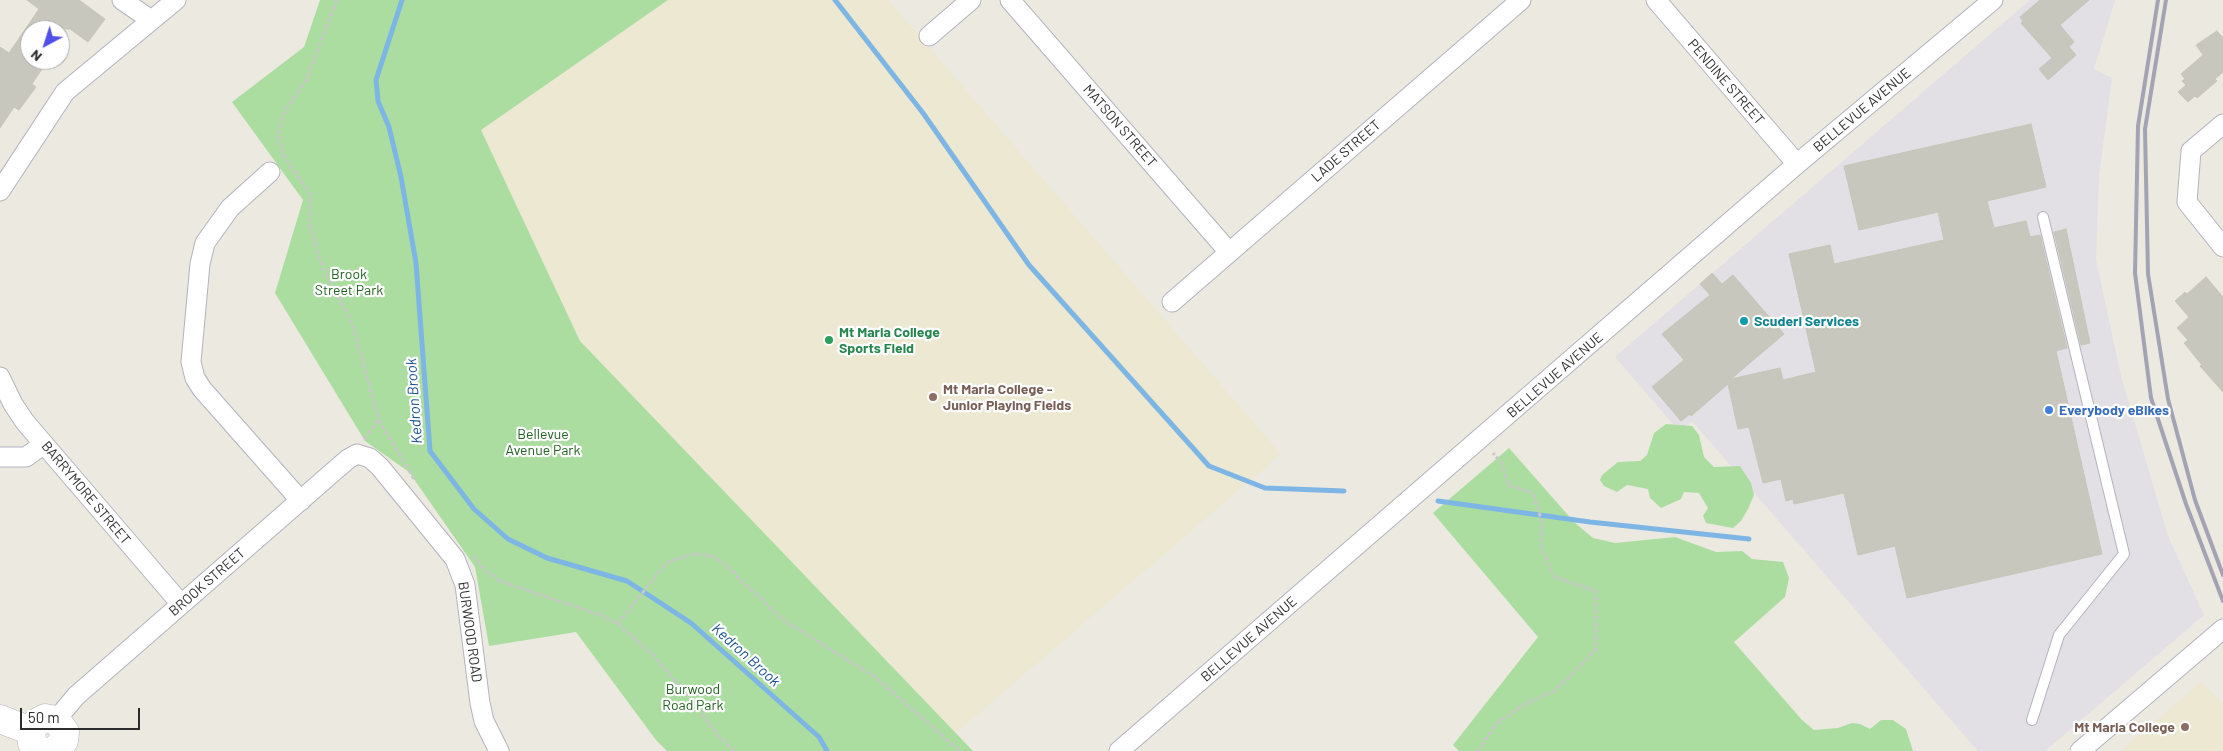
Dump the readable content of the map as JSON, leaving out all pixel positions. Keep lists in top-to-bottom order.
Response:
{
  "streets": {
    "street": [
      "PENDINE STREET",
      "BELLEVUE AVENUE",
      "MATSON STREET",
      "LADE STREET",
      "BARRYMORE STREET",
      "BROOK STREET",
      "BURWOOD ROAD"
    ]
  },
  "crossings": [
    ["PENDINE STREET", "BELLEVUE AVENUE"],
    ["MATSON STREET", "LADE STREET"],
    ["BARRYMORE STREET", "BROOK STREET"],
    ["BROOK STREET", "BURWOOD ROAD"]
  ],
  "water": ["Kedron Brook"],
  "parks": ["Brook Street Park", "Bellevue Avenue Park", "Burwood Road Park"],
  "places": [
    "Scuderi Services",
    "Mt Maria College Sports Field",
    "Mt Maria College - Junior Playing Fields",
    "Everybody eBikes",
    "Mt Maria College"
  ],
  "scale_bar": "50 m",
  "north": "bottom left"
}
